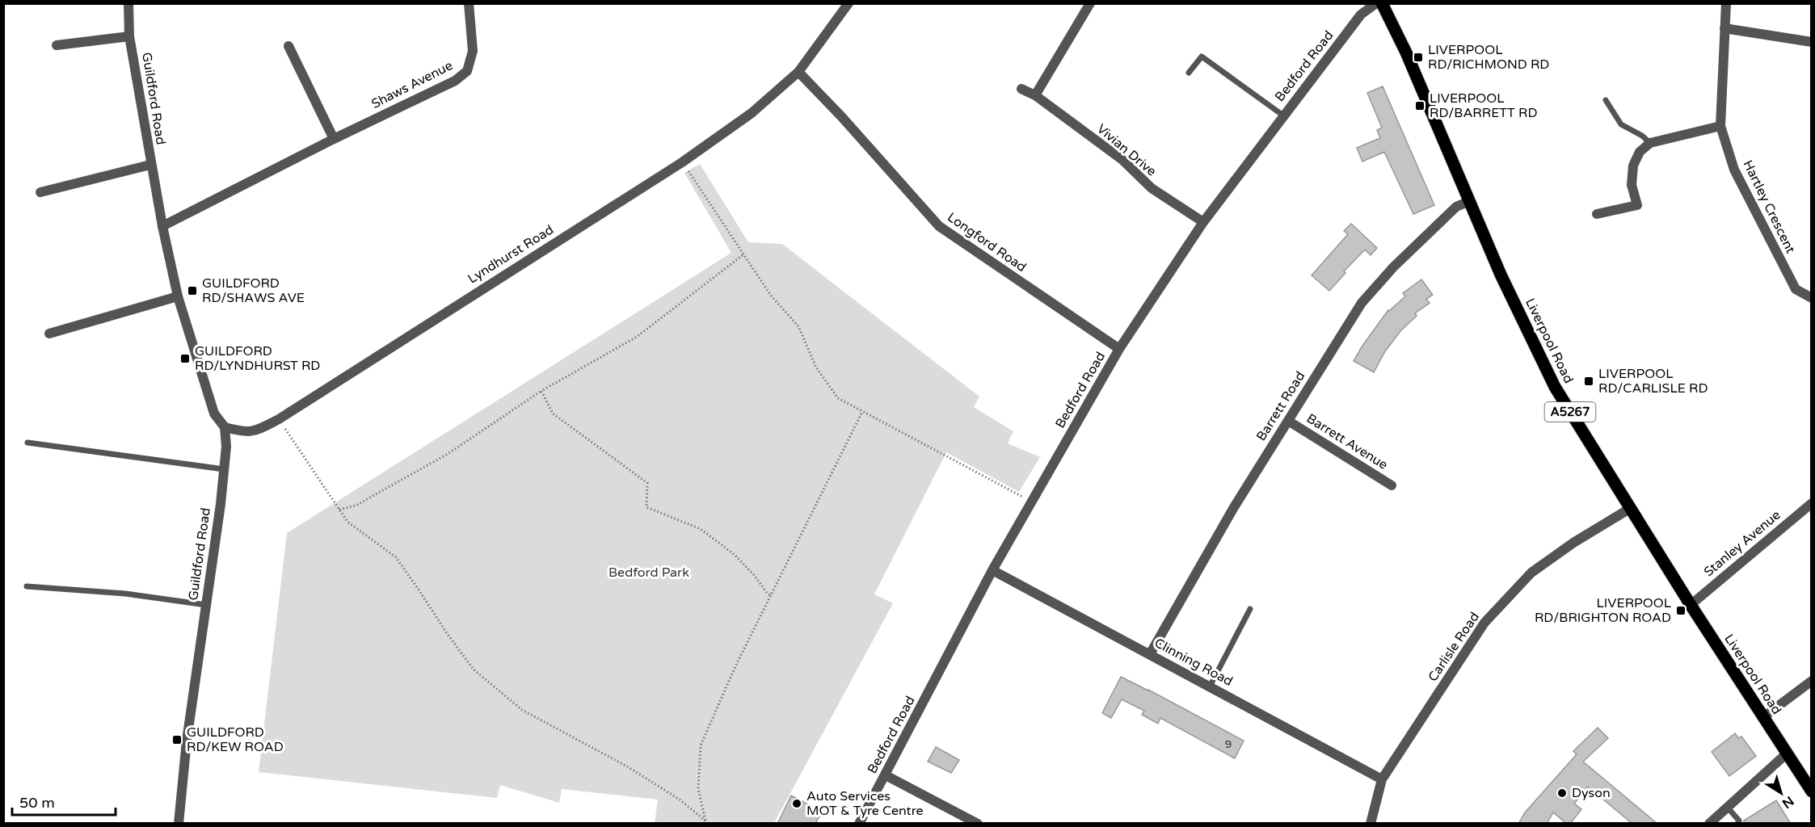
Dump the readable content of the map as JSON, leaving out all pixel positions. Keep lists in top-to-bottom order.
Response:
{
  "streets": {
    "main road": ["Liverpool Road", "A5267"],
    "street": [
      "Bedford Road",
      "Shaws Avenue",
      "Guildford Road",
      "Vivian Drive",
      "Hartley Crescent",
      "Longford Road",
      "Lyndhurst Road",
      "Barrett Road",
      "Barrett Avenue",
      "Stanley Avenue",
      "Carlisle Road",
      "Clinning Road"
    ]
  },
  "crossings": [
    ["Bedford Road", "Vivian Drive"],
    ["Bedford Road", "Longford Road"],
    ["Bedford Road", "Clinning Road"],
    ["Shaws Avenue", "Guildford Road"],
    ["Guildford Road", "Lyndhurst Road"],
    ["Longford Road", "Lyndhurst Road"],
    ["Liverpool Road", "Barrett Road"],
    ["Liverpool Road", "Stanley Avenue"],
    ["Liverpool Road", "Carlisle Road"],
    ["Barrett Road", "Barrett Avenue"],
    ["Barrett Road", "Clinning Road"],
    ["Carlisle Road", "Clinning Road"]
  ],
  "parks": ["Bedford Park"],
  "places": {
    "transit": [
      "LIVERPOOL RD/RICHMOND RD",
      "LIVERPOOL RD/BARRETT RD",
      "GUILDFORD RD/SHAWS AVE",
      "GUILDFORD RD/LYNDHURST RD",
      "LIVERPOOL RD/CARLISLE RD",
      "LIVERPOOL RD/BRIGHTON ROAD",
      "GUILDFORD RD/KEW ROAD"
    ],
    "other": ["Dyson", "Auto Services MOT & Tyre Centre"]
  },
  "house_numbers": ["9"],
  "scale_bar": "50 m",
  "north": "bottom right"
}
